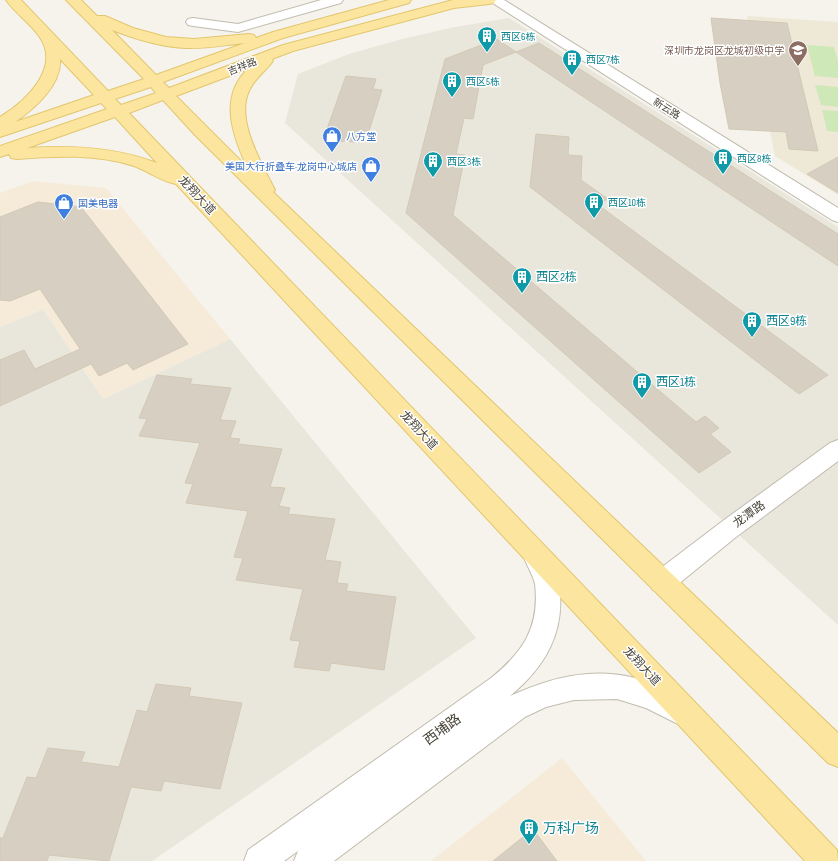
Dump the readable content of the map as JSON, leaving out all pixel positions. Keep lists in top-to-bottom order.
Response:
{
  "streets": {
    "main road": ["吉祥路", "龙翔大道"],
    "street": ["新云路", "龙潭路", "西埔路"]
  },
  "crossings": [
    ["吉祥路", "龙翔大道"],
    ["龙翔大道", "西埔路"]
  ],
  "places": {
    "building": [
      "西区6栋",
      "西区7栋",
      "西区5栋",
      "西区8栋",
      "西区3栋",
      "西区10栋",
      "西区2栋",
      "西区9栋",
      "西区1栋",
      "万科广场"
    ],
    "school or university": ["深圳市龙岗区龙城初级中学"],
    "shop": ["八方堂", "美国大行折叠车·龙岗中心城店", "国美电器"]
  }
}
